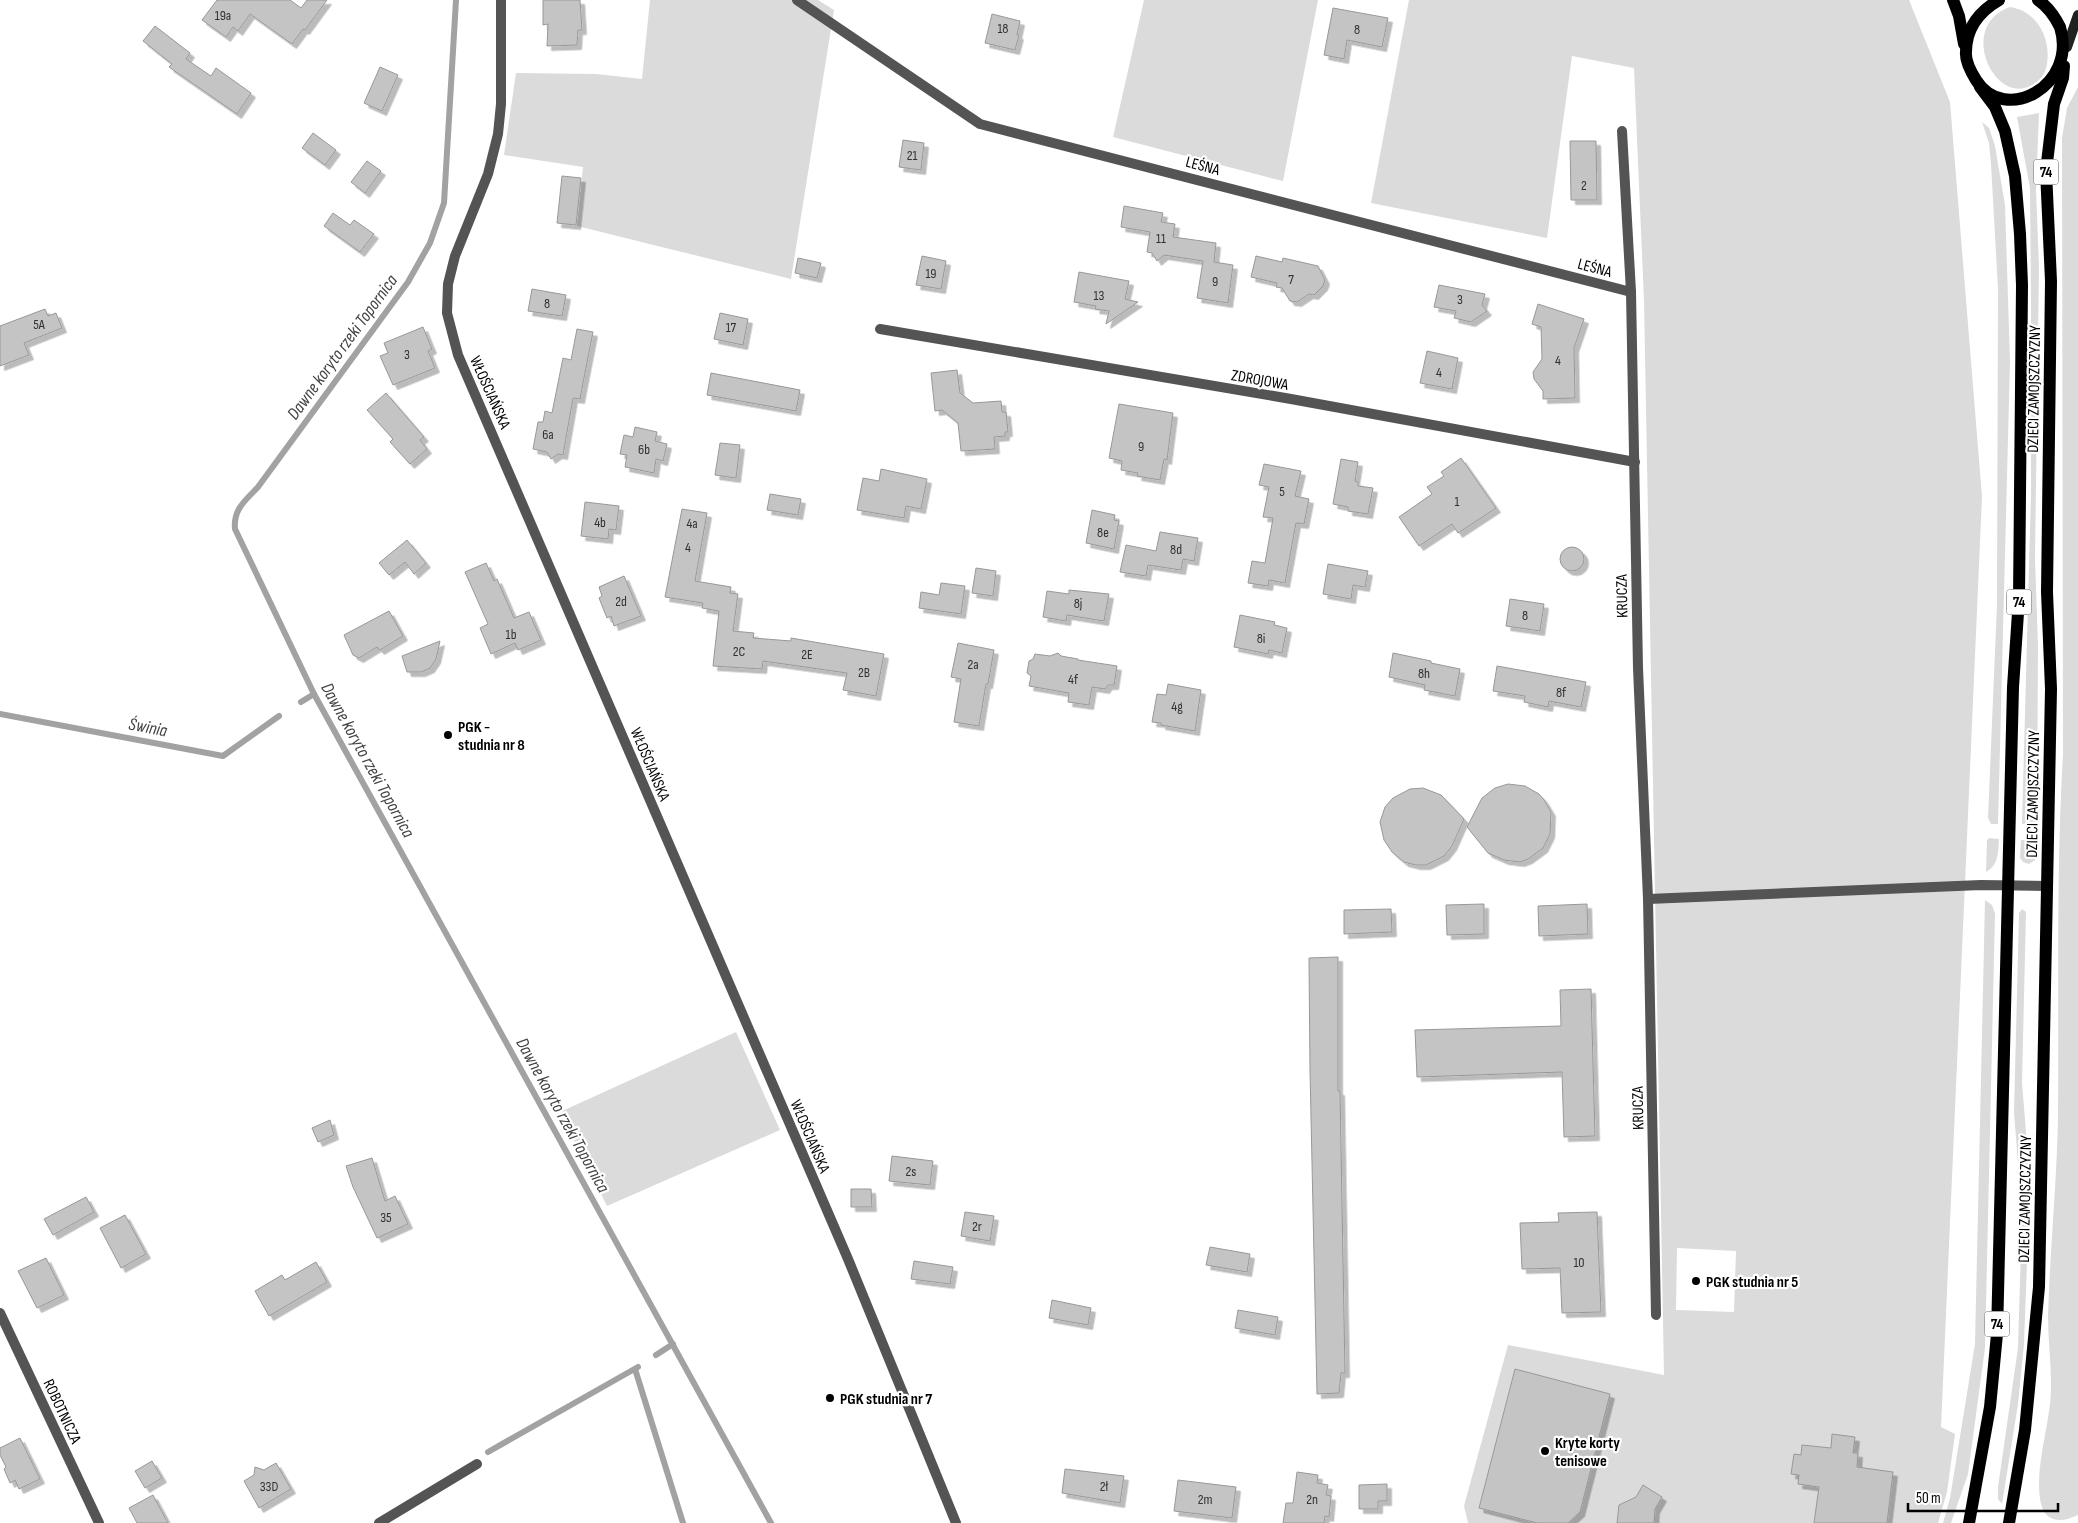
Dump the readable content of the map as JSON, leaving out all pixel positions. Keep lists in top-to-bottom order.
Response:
{
  "streets": {
    "main road": ["74", "DZIECI ZAMOJSZCZYZNY"],
    "street": [
      "LEŚNA",
      "ZDROJOWA",
      "WŁOŚCIAŃSKA",
      "KRUCZA",
      "ROBOTNICZA"
    ]
  },
  "crossings": [
    ["LEŚNA", "KRUCZA"],
    ["74", "DZIECI ZAMOJSZCZYZNY"],
    ["ZDROJOWA", "KRUCZA"]
  ],
  "water": ["Dawne koryto rzeki Topornica", "Świnia"],
  "places": [
    "PGK - studnia nr 8",
    "PGK studnia nr 5",
    "PGK studnia nr 7",
    "Kryte korty tenisowe"
  ],
  "house_numbers": [
    "19a",
    "18",
    "8",
    "21",
    "2",
    "11",
    "19",
    "7",
    "9",
    "13",
    "3",
    "8",
    "5A",
    "17",
    "3",
    "4",
    "4",
    "6a",
    "9",
    "6b",
    "5",
    "1",
    "4b",
    "4a",
    "8e",
    "4",
    "8d",
    "2d",
    "8j",
    "8",
    "1b",
    "8i",
    "2C",
    "2E",
    "2a",
    "2B",
    "8h",
    "4f",
    "8f",
    "4g",
    "2s",
    "35",
    "2r",
    "10",
    "33D",
    "2ł",
    "2m",
    "2n"
  ],
  "scale_bar": "50 m"
}
